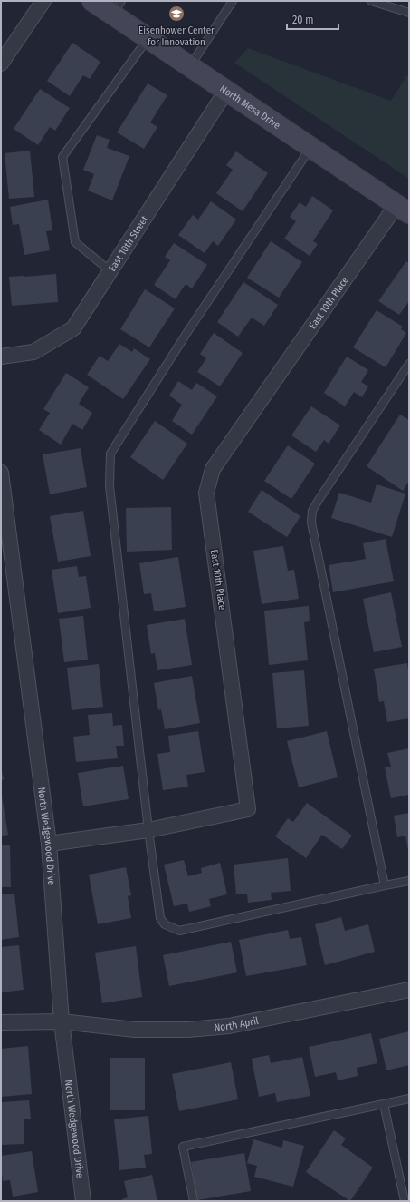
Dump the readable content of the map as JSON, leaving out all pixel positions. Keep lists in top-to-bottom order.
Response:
{
  "streets": {
    "main road": ["North Mesa Drive"],
    "street": [
      "East 10th Street",
      "East 10th Place",
      "North Wedgewood Drive",
      "North April"
    ]
  },
  "crossings": [
    ["North Mesa Drive", "East 10th Street"],
    ["North Mesa Drive", "East 10th Place"],
    ["East 10th Place", "North Wedgewood Drive"],
    ["North Wedgewood Drive", "North April"]
  ],
  "places": {
    "school or university": ["Eisenhower Center for Innovation"]
  },
  "scale_bar": "20 m"
}
